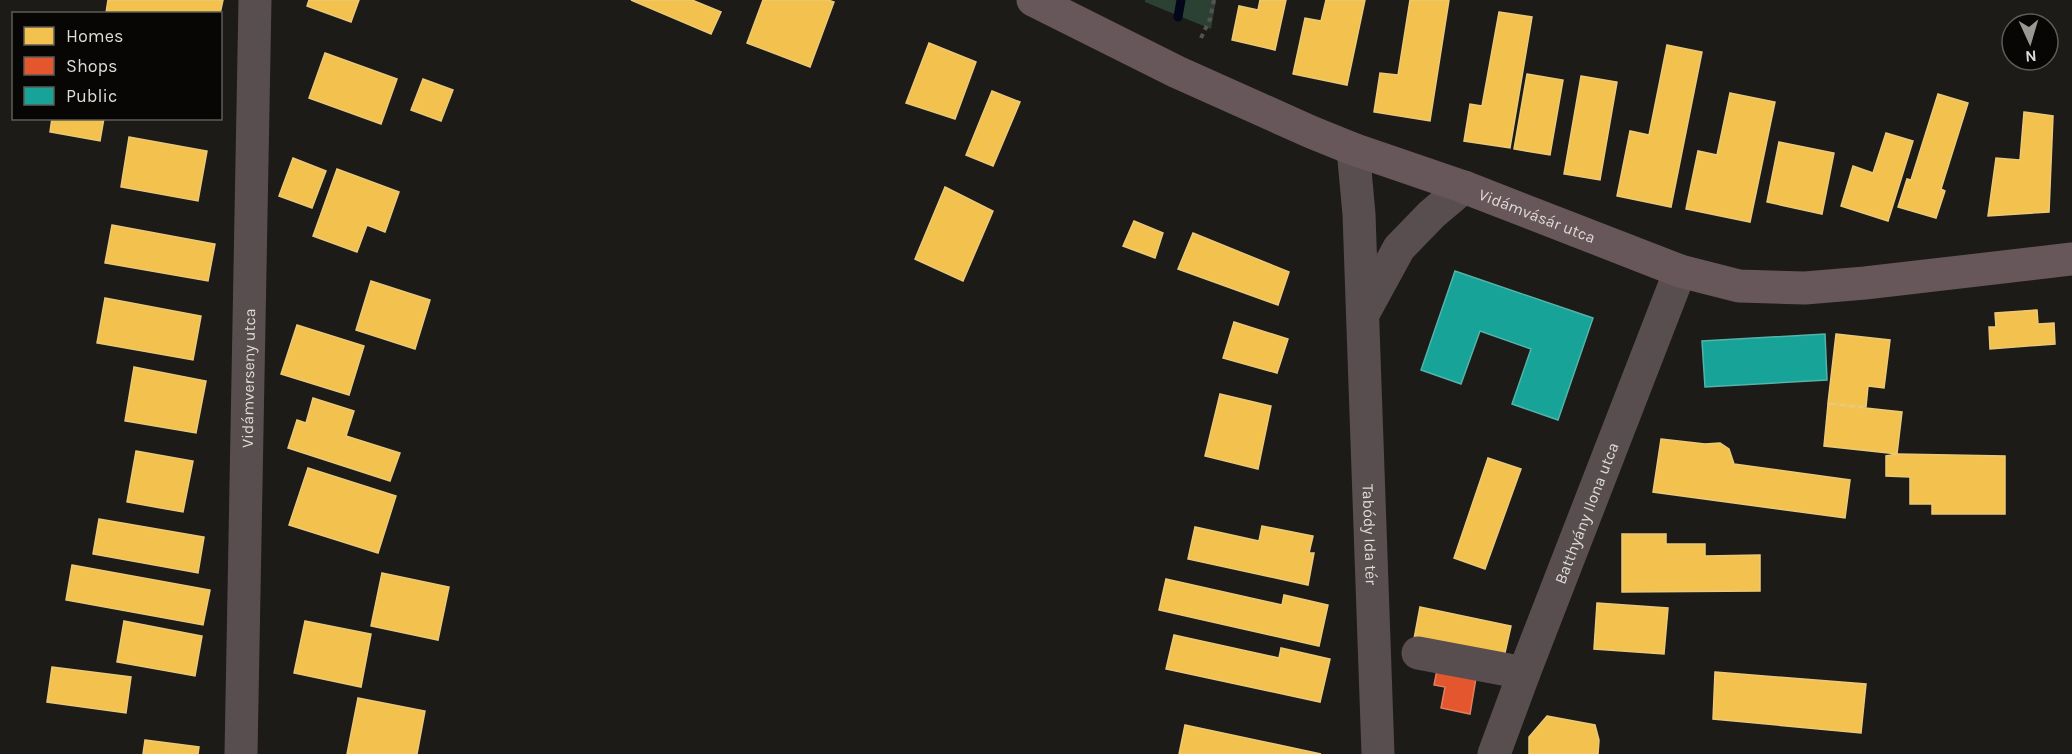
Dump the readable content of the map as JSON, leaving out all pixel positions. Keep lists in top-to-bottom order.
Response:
{
  "streets": {
    "main road": ["Vidámvásár utca"],
    "street": ["Vidámverseny utca", "Batthyány Ilona utca", "Tabódy Ida tér"]
  },
  "crossings": [
    ["Vidámvásár utca", "Batthyány Ilona utca"],
    ["Vidámvásár utca", "Tabódy Ida tér"]
  ],
  "legend": ["Homes", "Shops", "Public"],
  "north": "bottom"
}
